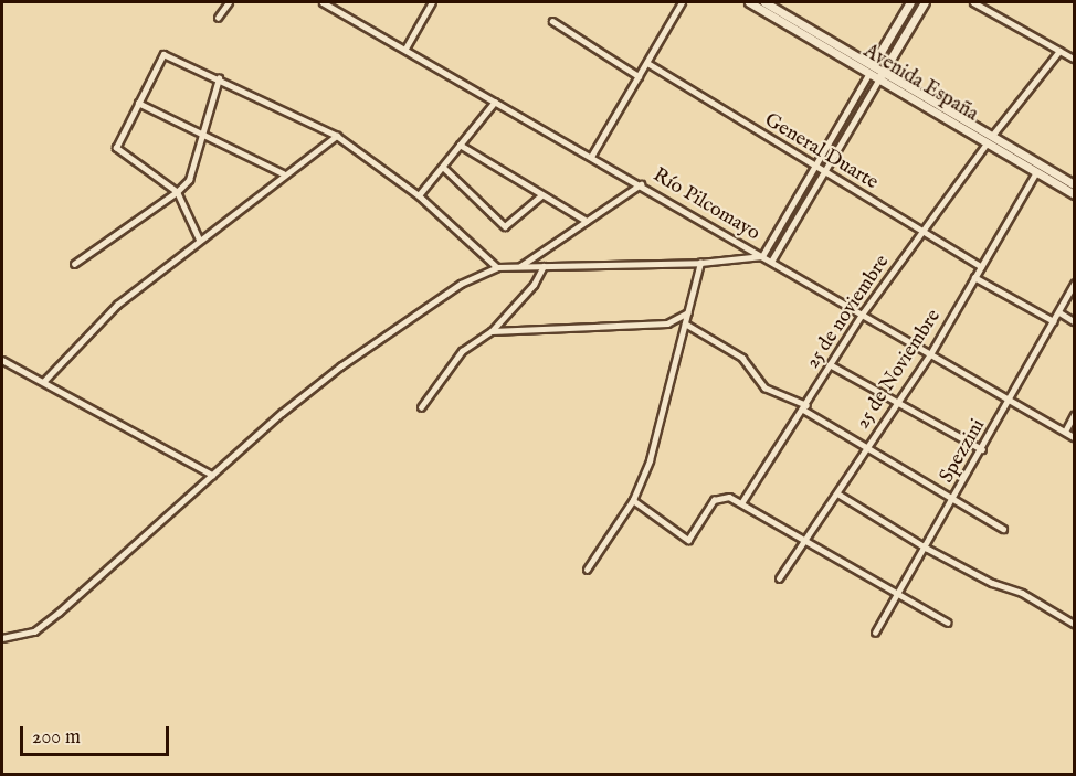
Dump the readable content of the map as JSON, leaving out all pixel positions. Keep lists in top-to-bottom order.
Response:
{
  "streets": {
    "street": [
      "Avenida España",
      "General Duarte",
      "Río Pilcomayo",
      "25 de noviembre",
      "25 de Noviembre",
      "Spezzini"
    ]
  },
  "crossings": [
    ["Avenida España", "25 de noviembre"],
    ["Avenida España", "25 de Noviembre"],
    ["General Duarte", "25 de noviembre"],
    ["General Duarte", "25 de Noviembre"],
    ["Río Pilcomayo", "25 de noviembre"],
    ["Río Pilcomayo", "25 de Noviembre"],
    ["Río Pilcomayo", "Spezzini"]
  ],
  "scale_bar": "200 m"
}
